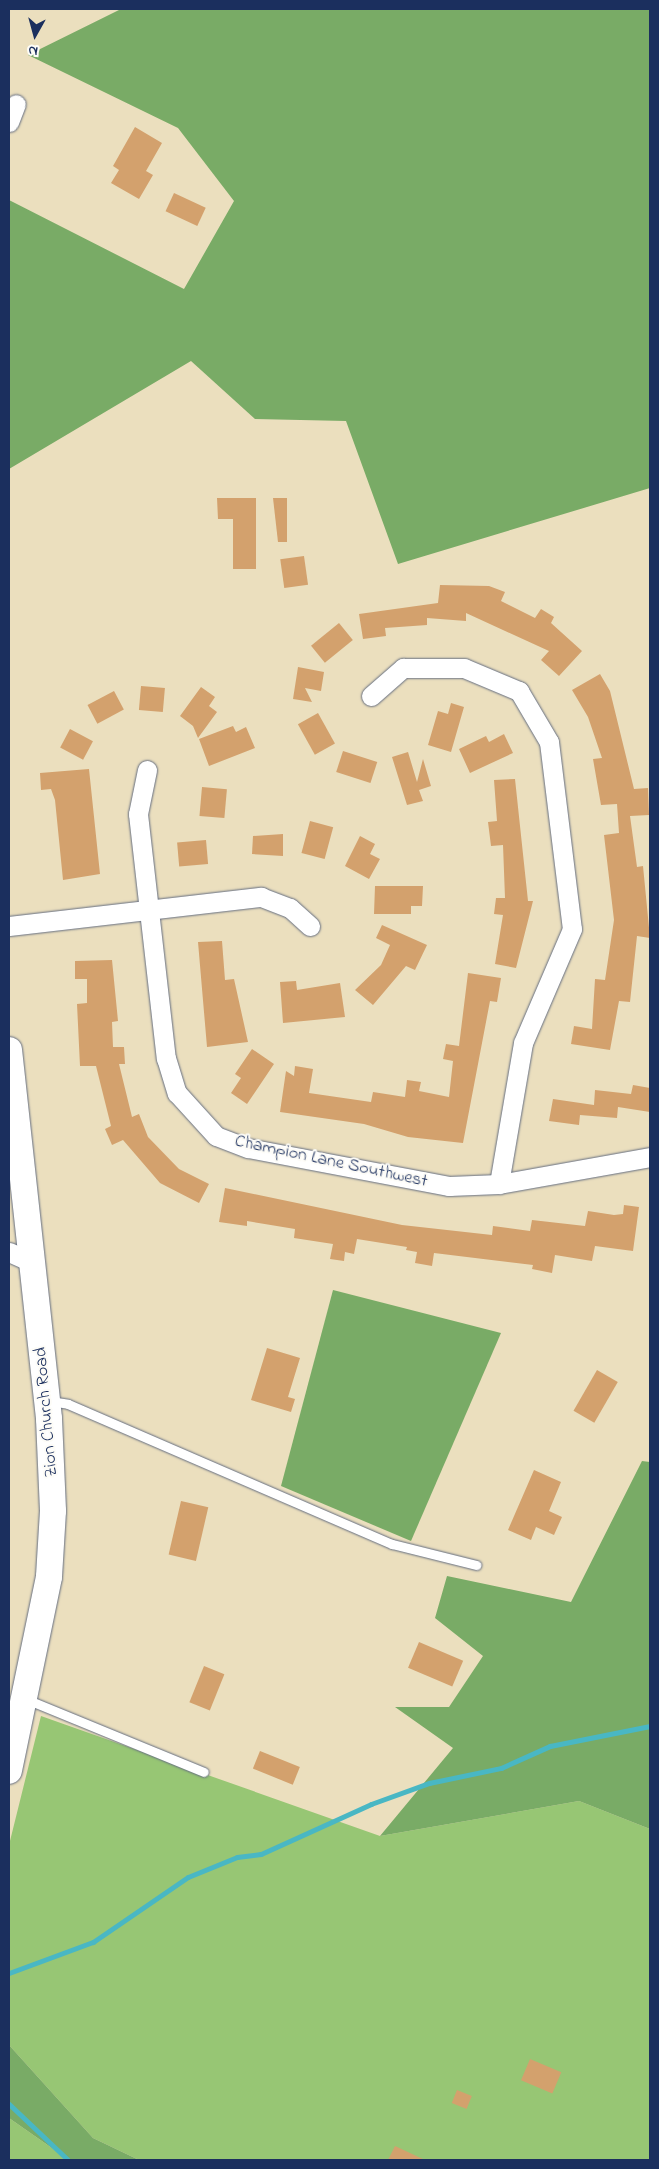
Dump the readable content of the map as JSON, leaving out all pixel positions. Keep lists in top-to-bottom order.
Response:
{
  "streets": {
    "street": ["Champion Lane Southwest", "Zion Church Road"]
  },
  "north": "bottom"
}
